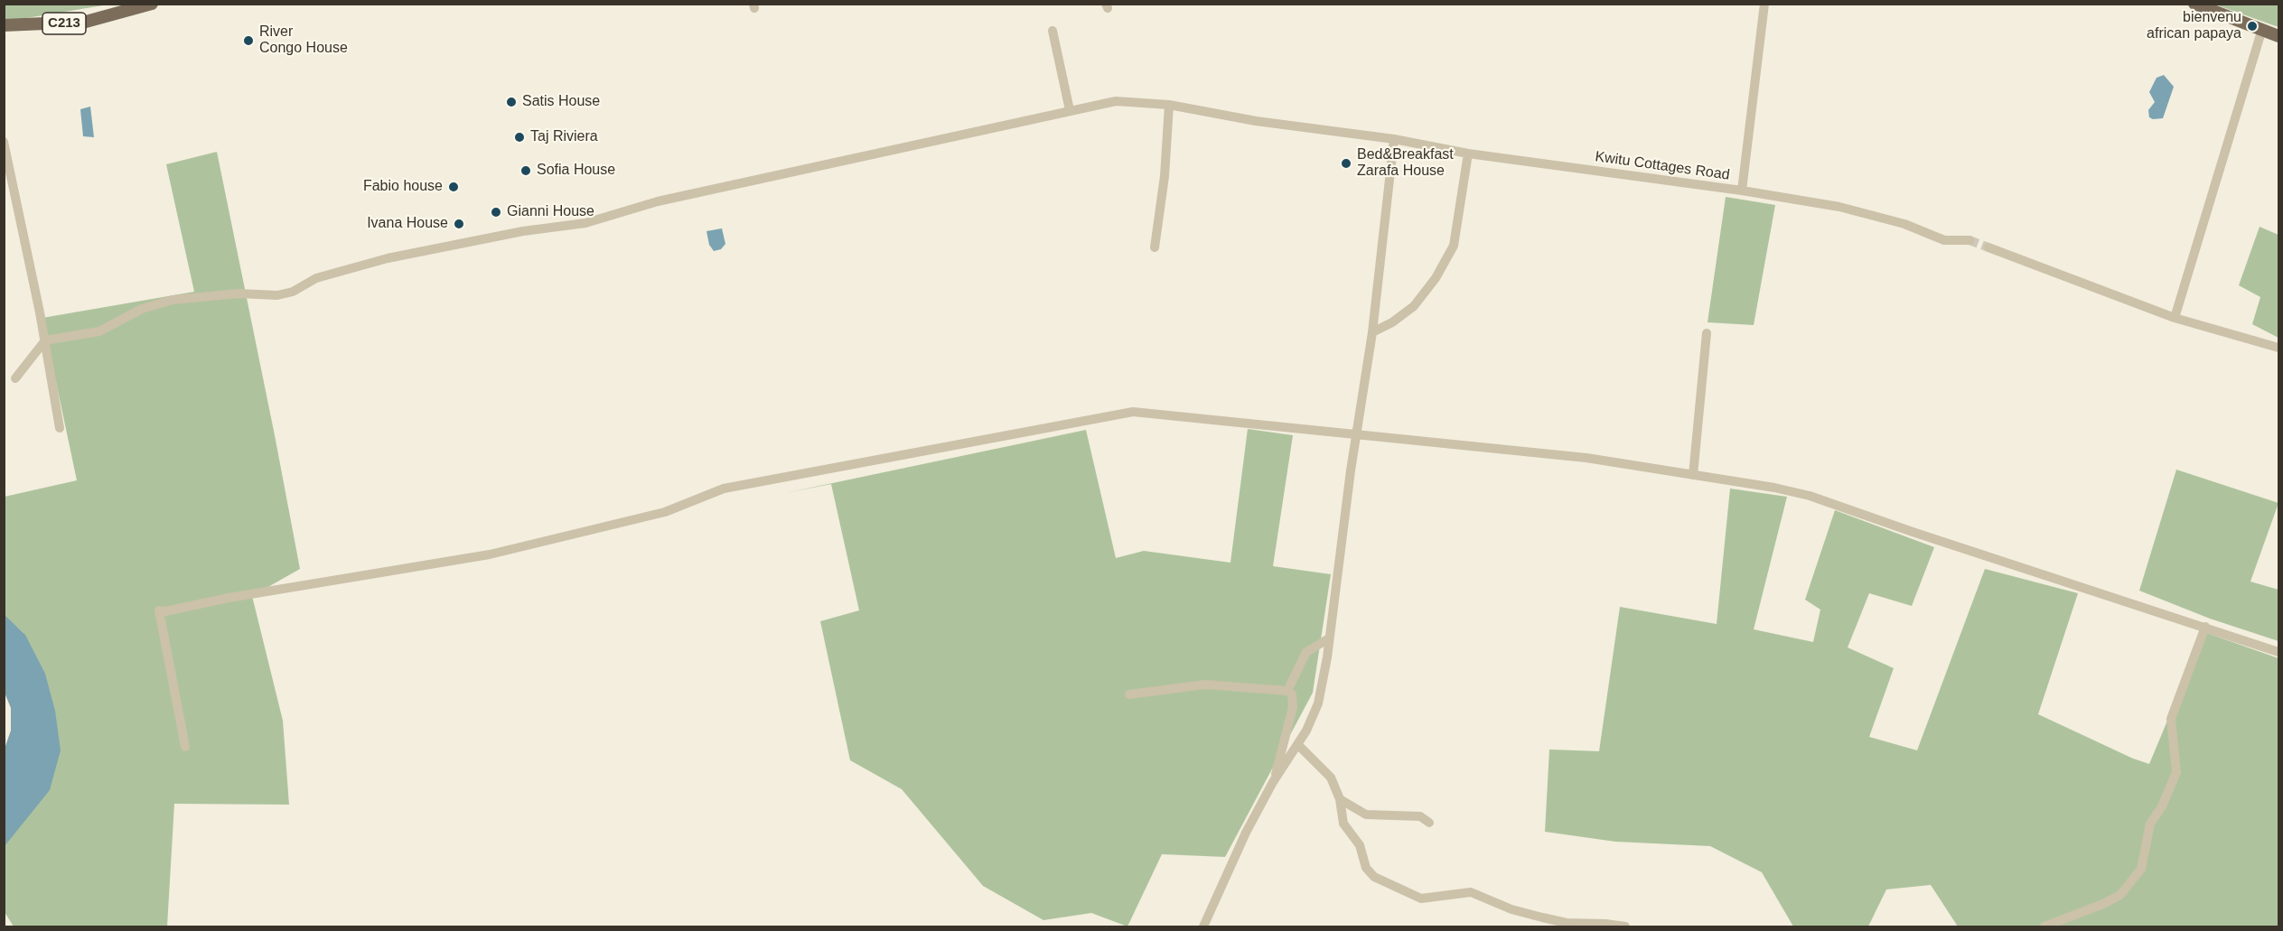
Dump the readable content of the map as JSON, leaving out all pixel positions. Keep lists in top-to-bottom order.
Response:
{
  "streets": {
    "main road": ["C213"],
    "street": ["Kwitu Cottages Road"]
  },
  "places": [
    "bienvenu african papaya",
    "River Congo House",
    "Satis House",
    "Taj Riviera",
    "Bed&Breakfast Zarafa House",
    "Sofia House",
    "Fabio house",
    "Gianni House",
    "Ivana House"
  ]
}
